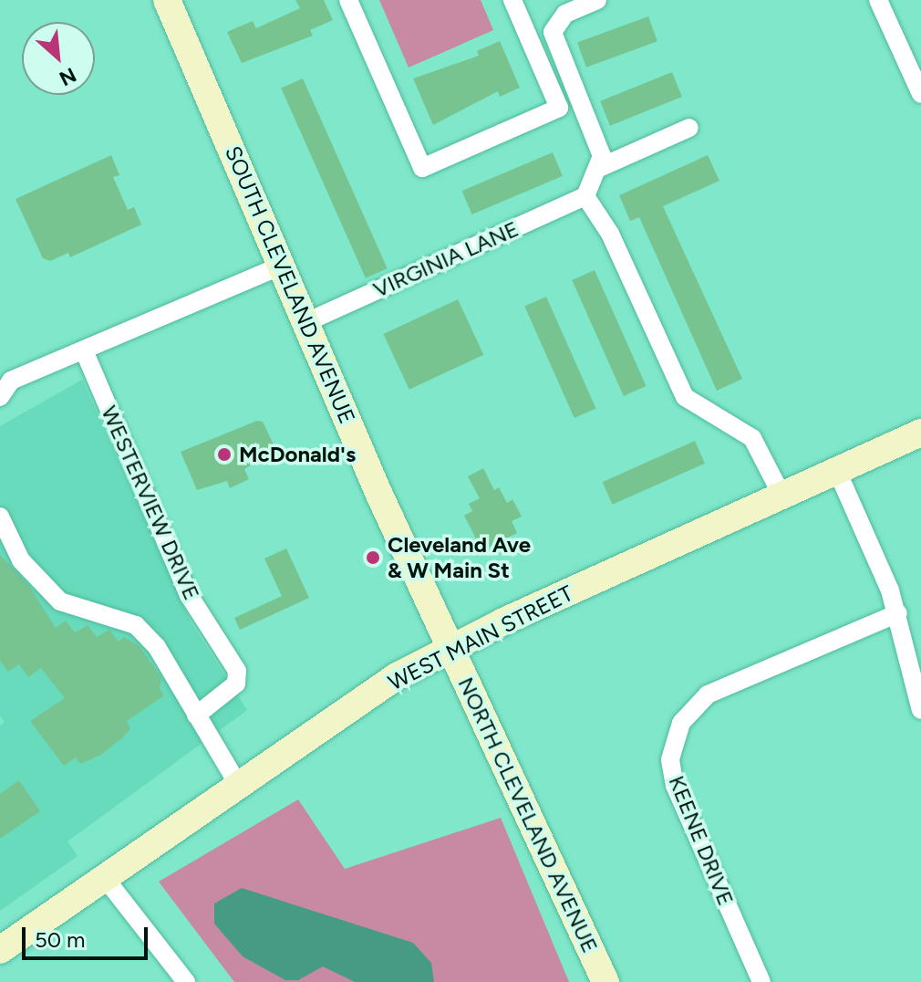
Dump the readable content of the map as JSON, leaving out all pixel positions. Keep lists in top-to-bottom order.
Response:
{
  "streets": {
    "main road": ["SOUTH CLEVELAND AVENUE", "WEST MAIN STREET", "NORTH CLEVELAND AVENUE"],
    "street": ["VIRGINIA LANE", "WESTERVIEW DRIVE", "KEENE DRIVE"]
  },
  "crossings": [
    ["VIRGINIA LANE", "SOUTH CLEVELAND AVENUE"],
    ["SOUTH CLEVELAND AVENUE", "WEST MAIN STREET"],
    ["SOUTH CLEVELAND AVENUE", "NORTH CLEVELAND AVENUE"],
    ["WEST MAIN STREET", "NORTH CLEVELAND AVENUE"]
  ],
  "places": ["McDonald's", "Cleveland Ave & W Main St"],
  "scale_bar": "50 m",
  "north": "bottom right"
}
